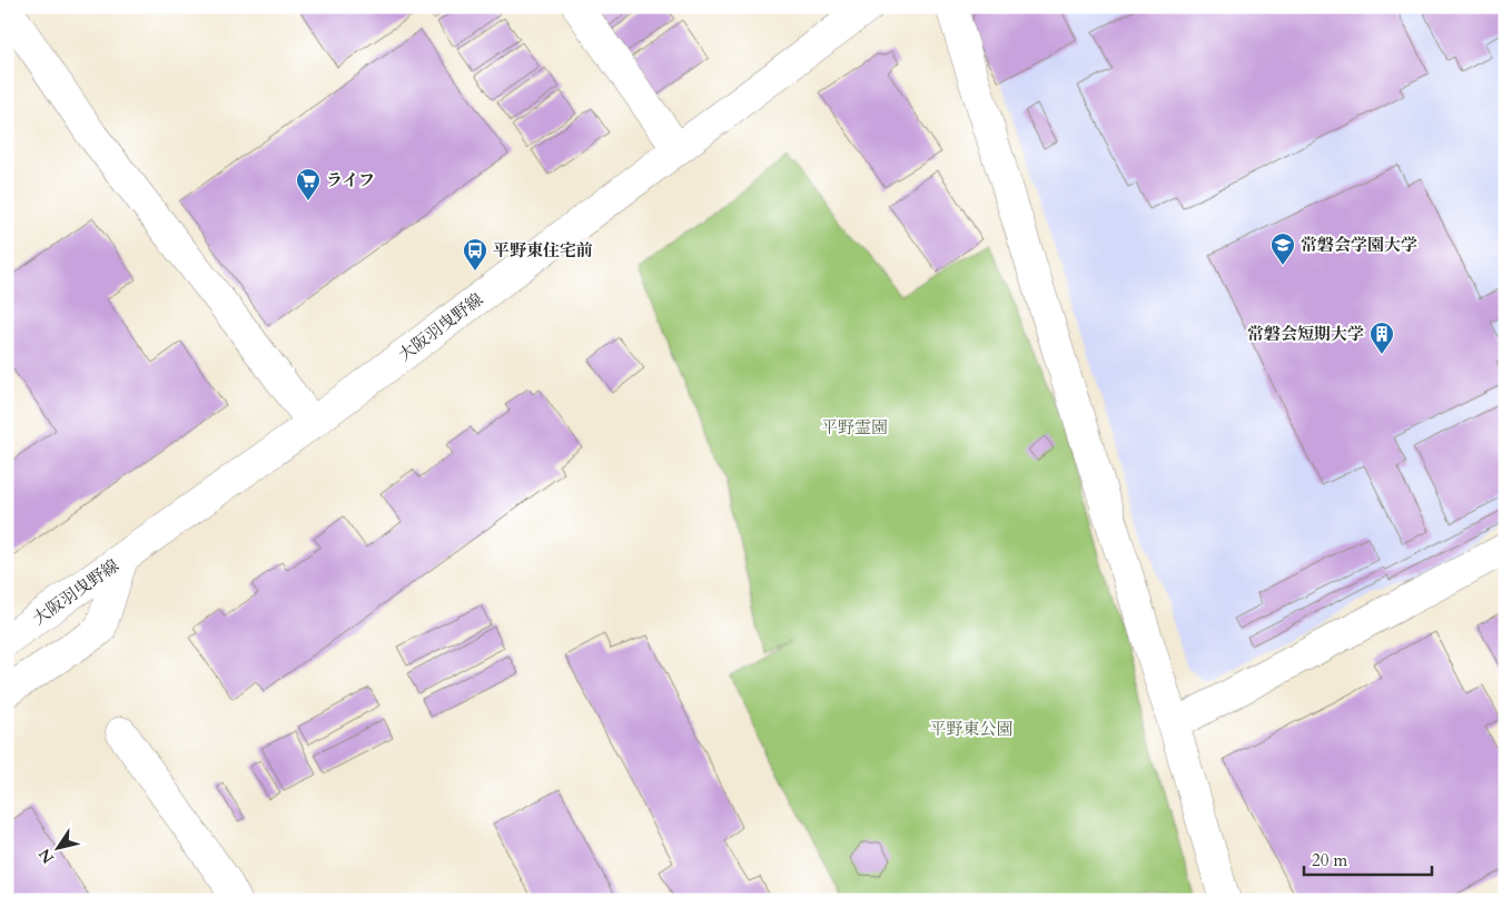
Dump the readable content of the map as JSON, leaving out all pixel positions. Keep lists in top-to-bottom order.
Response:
{
  "streets": {
    "street": ["大阪羽曳野線"]
  },
  "parks": ["平野霊園", "平野東公園"],
  "places": {
    "supermarket": ["ライフ"],
    "school or university": ["常磐会学園大学"],
    "bus stop": ["平野東住宅前"],
    "building": ["常磐会短期大学"]
  },
  "scale_bar": "20 m",
  "north": "bottom left"
}
